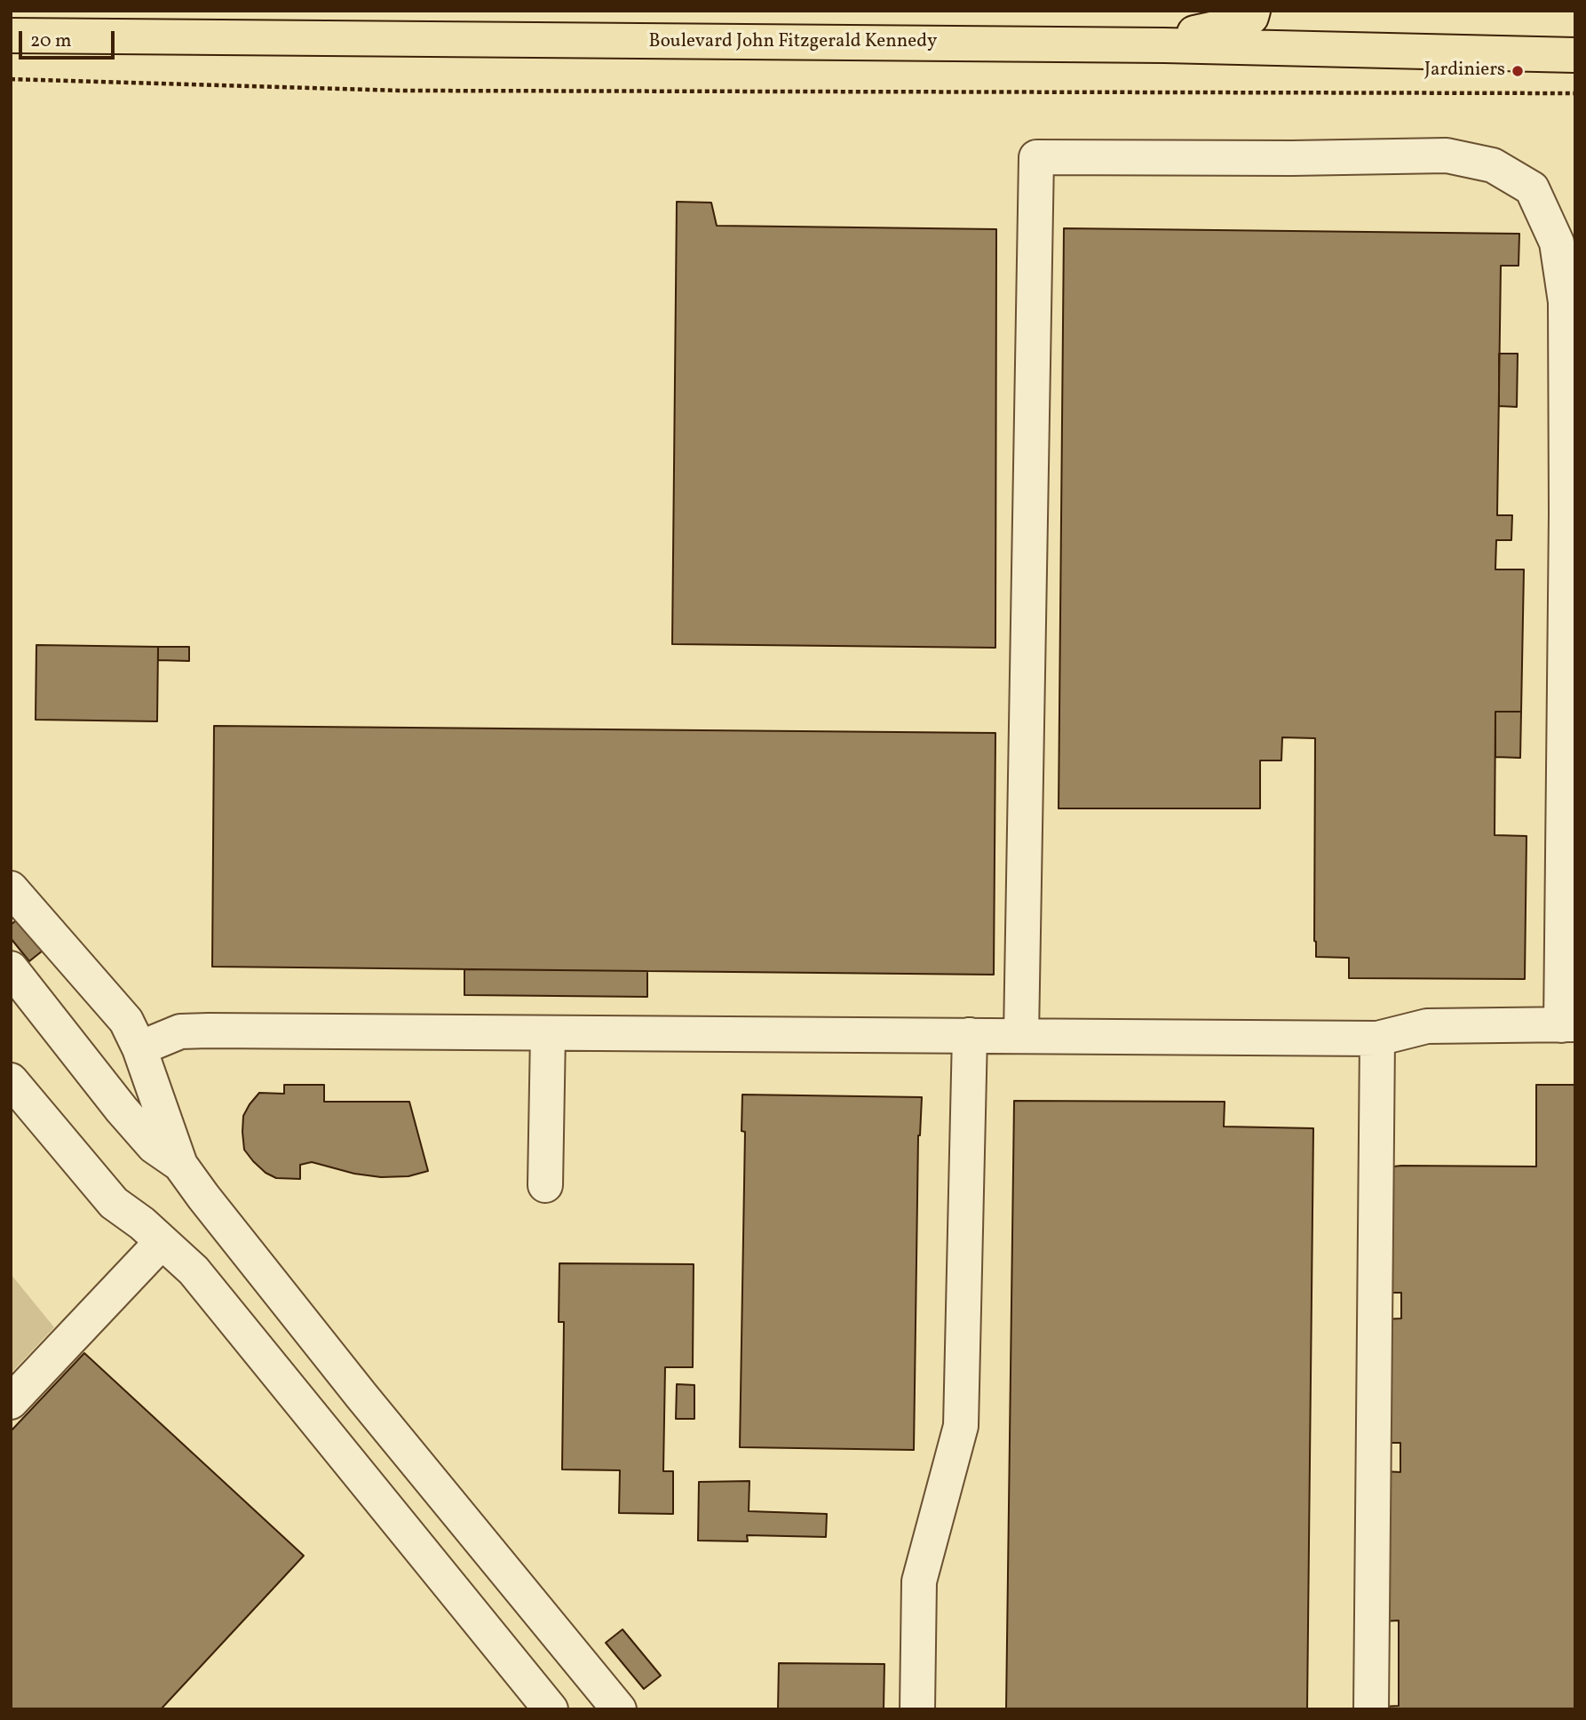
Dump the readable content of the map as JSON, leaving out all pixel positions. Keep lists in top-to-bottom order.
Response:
{
  "streets": {
    "main road": ["Boulevard John Fitzgerald Kennedy"]
  },
  "places": ["Jardiniers"],
  "scale_bar": "20 m"
}
